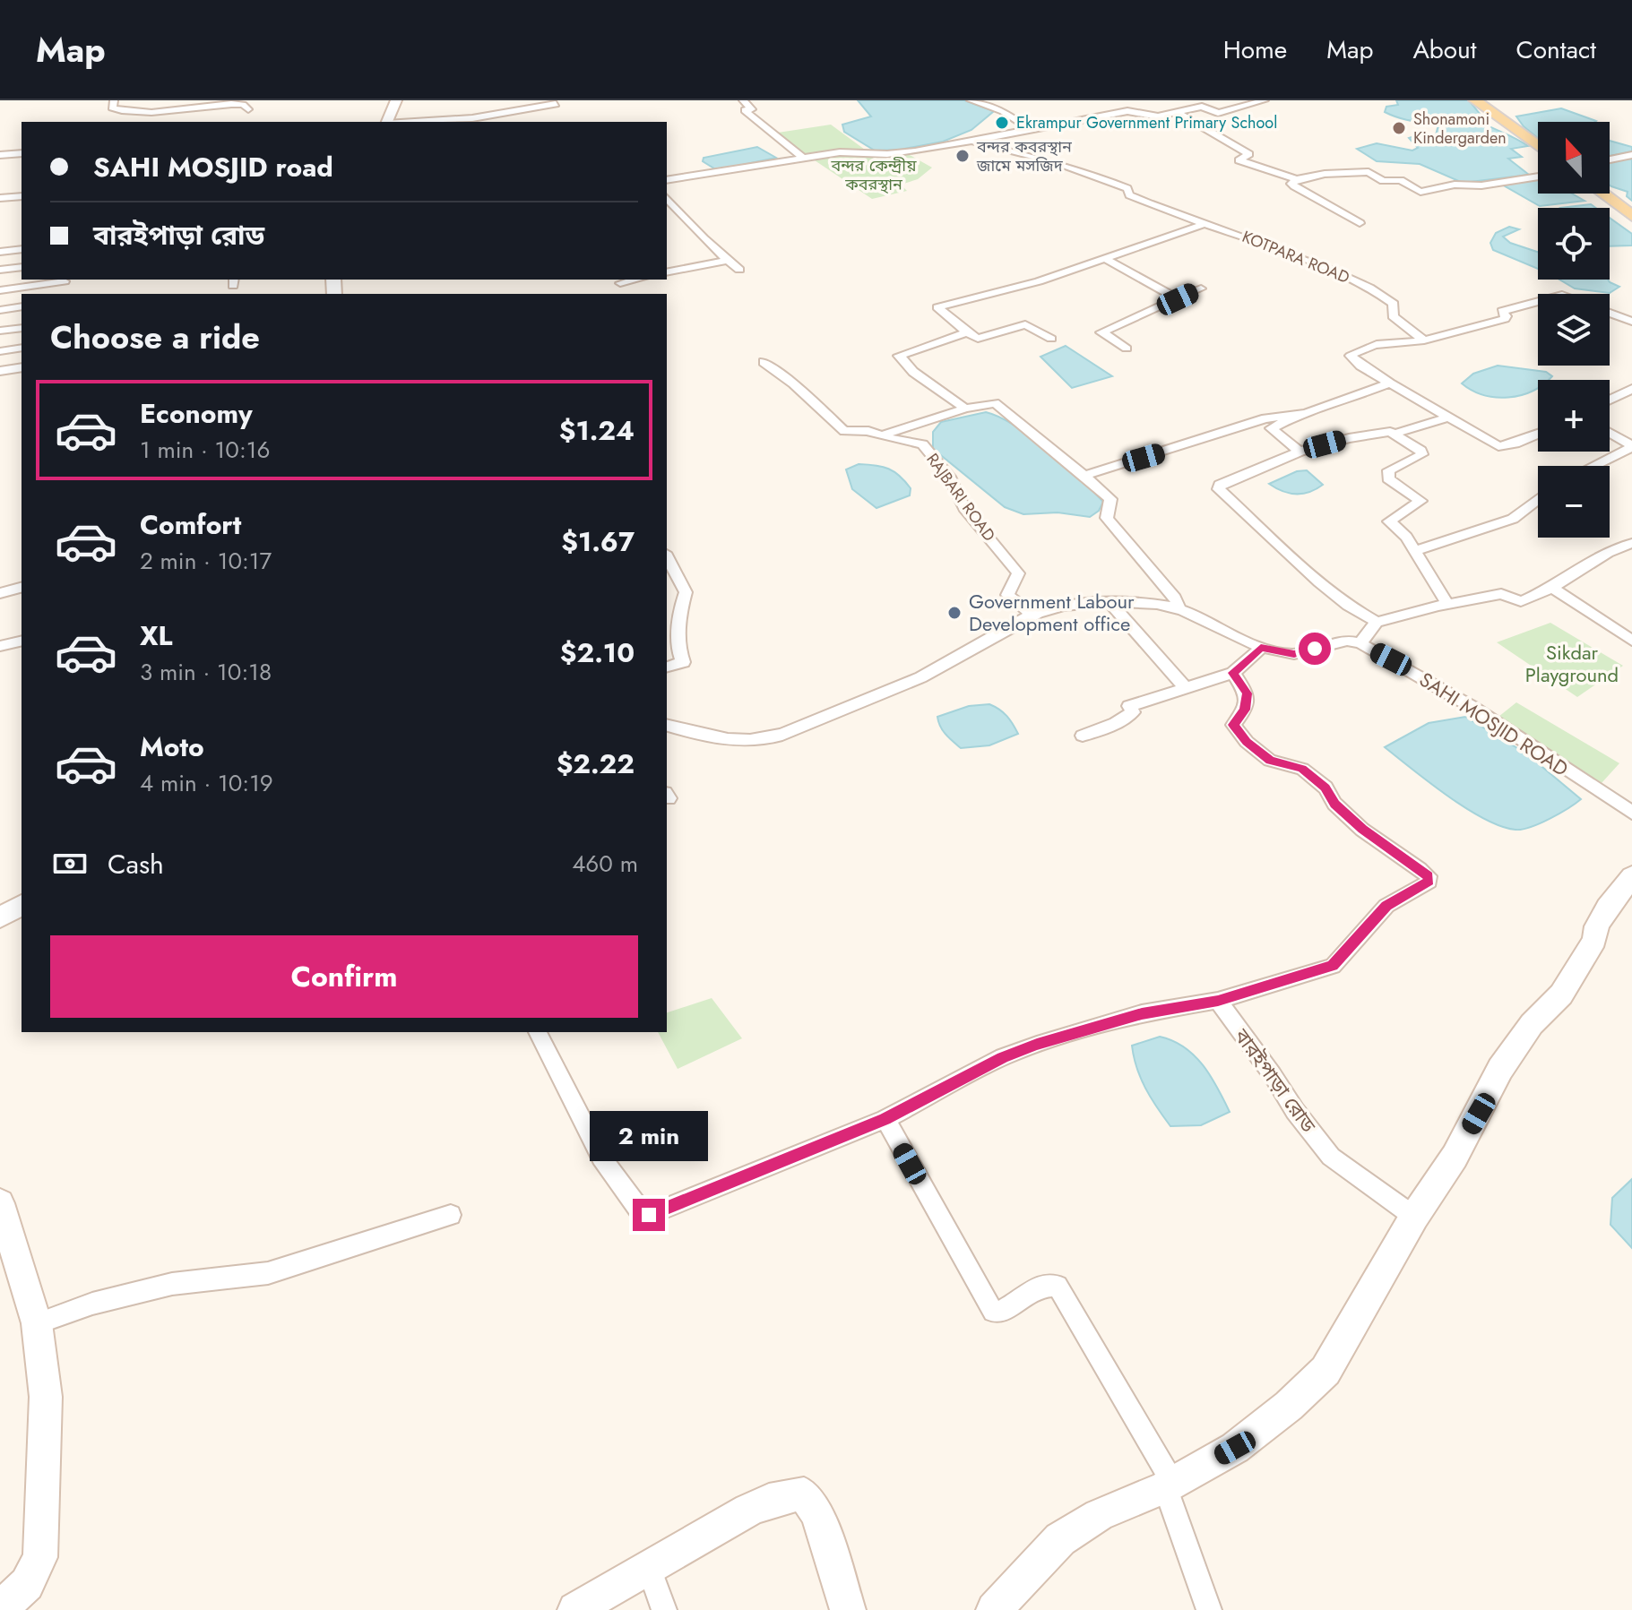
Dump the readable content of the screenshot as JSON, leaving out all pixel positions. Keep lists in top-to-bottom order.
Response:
{
  "streets": {
    "street": [
      "KOTPARA ROAD",
      "RAJBARI ROAD",
      "SAHI MOSJID ROAD",
      "বারইপাড়া রোড"
    ]
  },
  "parks": ["বন্দর কেন্দ্রীয় কবরস্থান", "Sikdar Playground"],
  "places": [
    "Ekrampur Government Primary School",
    "Shonamoni Kindergarden",
    "বন্দর কবরস্থান জামে মসজিদ",
    "Government Labour Development office"
  ],
  "north": "top",
  "page": {
    "header": "Map",
    "nav": [
      "Home",
      "Map",
      "About",
      "Contact"
    ],
    "map_buttons": ["+", "−"],
    "banner": ["SAHI MOSJID road", "বারইপাড়া রোড"],
    "heading": "Choose a ride",
    "list": [
      {
        "name": "Economy",
        "note": "1 min · 10:16",
        "value": "$1.24"
      },
      {
        "name": "Comfort",
        "note": "2 min · 10:17",
        "value": "$1.67"
      },
      {
        "name": "XL",
        "note": "3 min · 10:18",
        "value": "$2.10"
      },
      {
        "name": "Moto",
        "note": "4 min · 10:19",
        "value": "$2.22"
      }
    ],
    "pay": ["Cash", "460 m"],
    "buttons": "Confirm",
    "bubble": "2 min"
  }
}
